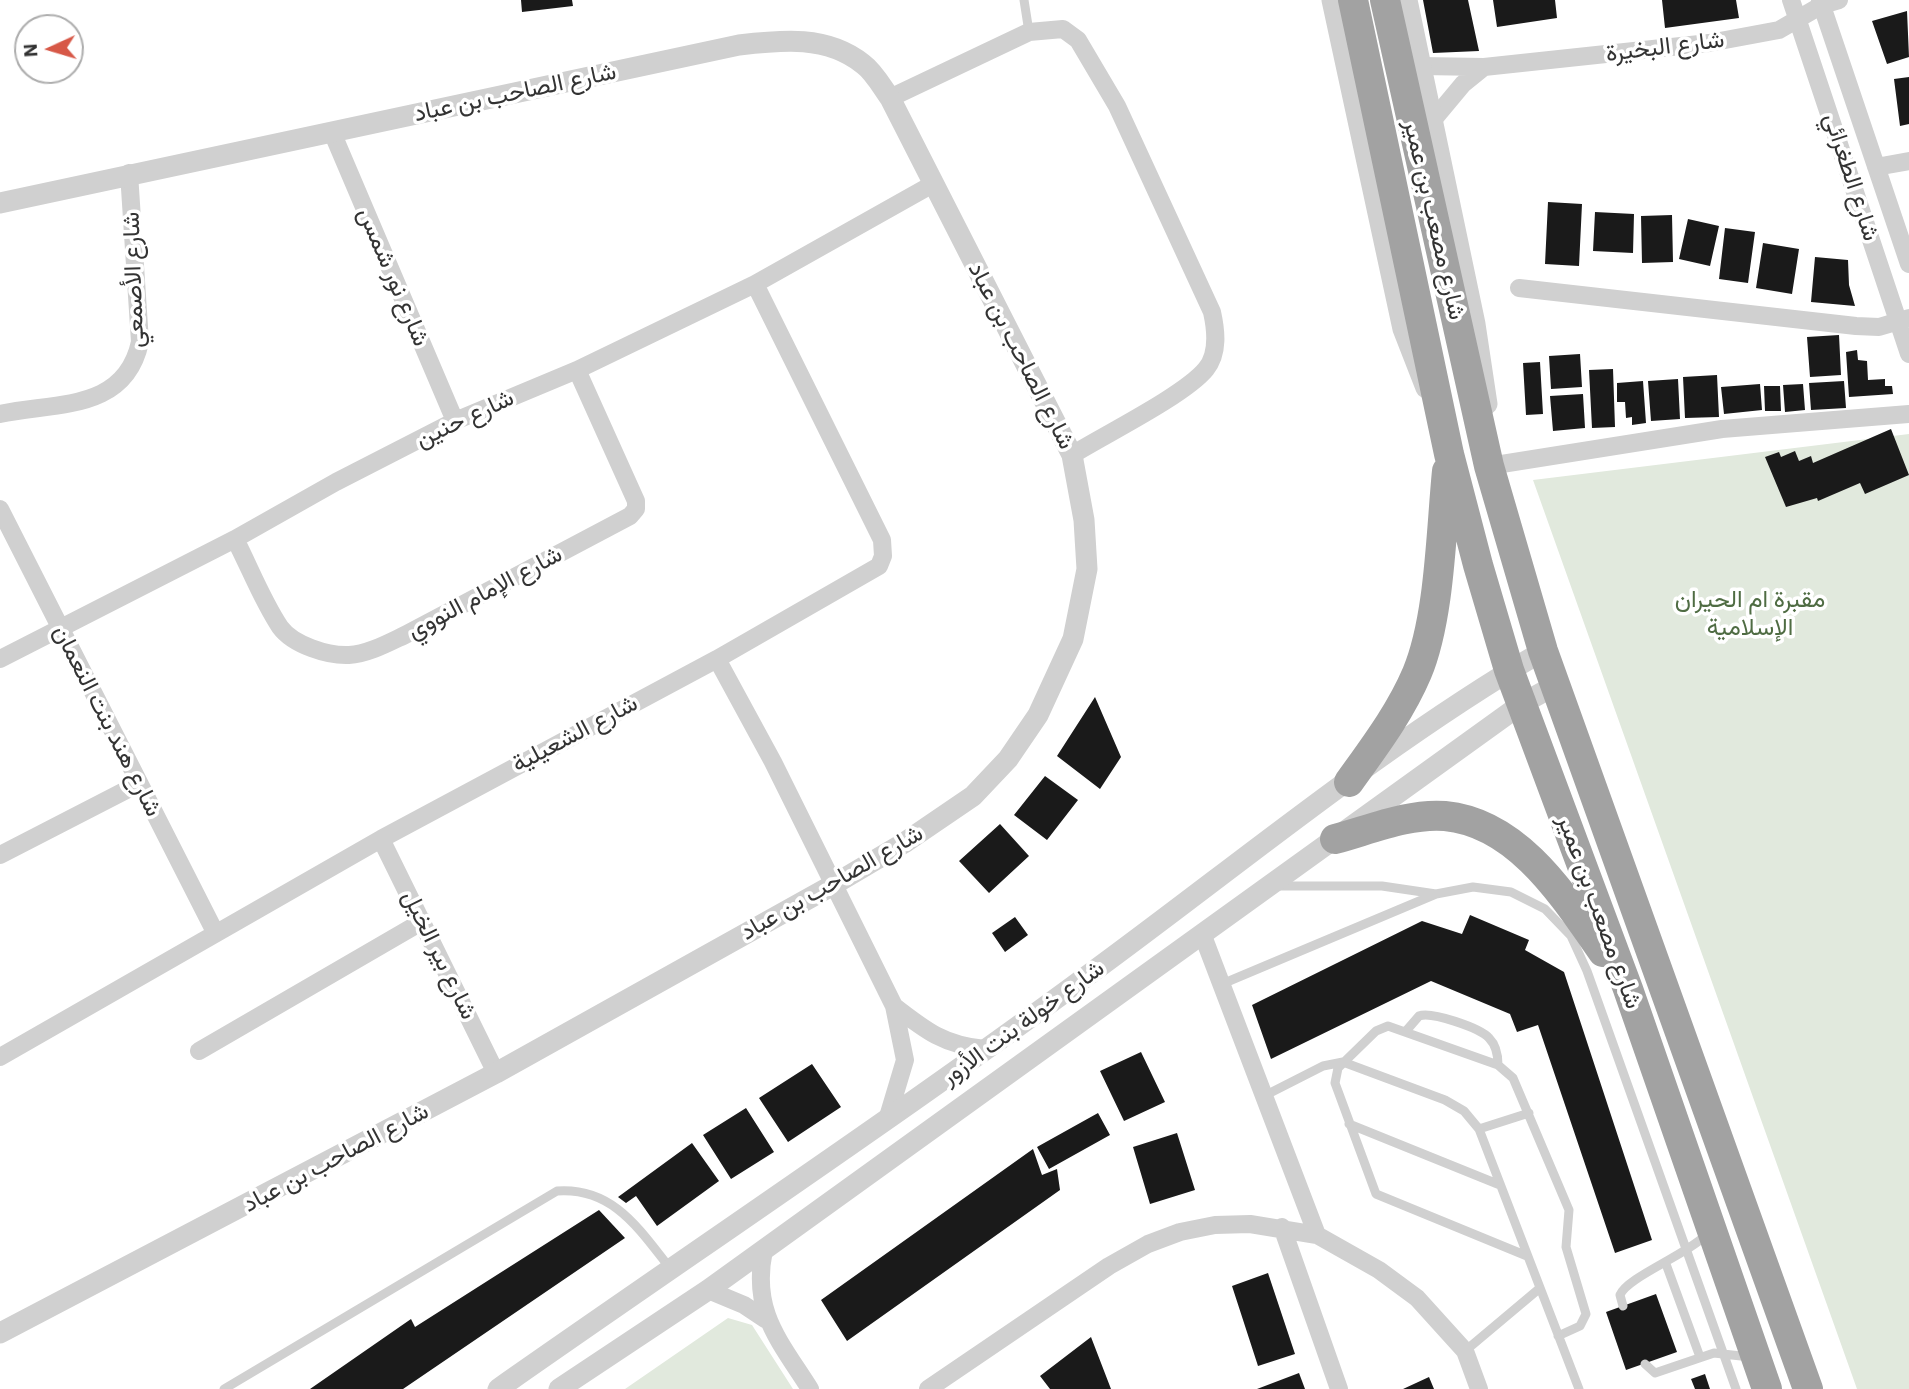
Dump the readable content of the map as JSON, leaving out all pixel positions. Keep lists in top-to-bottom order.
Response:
{
  "streets": {
    "highway": ["شارع مصعب بن عمير"],
    "street": [
      "شارع البخيرة",
      "شارع الصاحب بن عباد",
      "شارع الطغرائي",
      "شارع نور شمس",
      "شارع الأصمعي",
      "شارع حنين",
      "شارع الإمام النووي",
      "شارع هند بنت النعمان",
      "شارع الشعيلية",
      "شارع بير الخيل",
      "شارع خولة بنت الأزور"
    ]
  },
  "crossings": [
    ["شارع البخيرة", "شارع الطغرائي"],
    ["شارع البخيرة", "شارع مصعب بن عمير"],
    ["شارع الصاحب بن عباد", "شارع نور شمس"],
    ["شارع الصاحب بن عباد", "شارع الأصمعي"],
    ["شارع الصاحب بن عباد", "شارع حنين"],
    ["شارع الصاحب بن عباد", "شارع بير الخيل"],
    ["شارع مصعب بن عمير", "شارع خولة بنت الأزور"],
    ["شارع نور شمس", "شارع حنين"],
    ["شارع حنين", "شارع الإمام النووي"],
    ["شارع حنين", "شارع هند بنت النعمان"],
    ["شارع حنين", "شارع الشعيلية"],
    ["شارع هند بنت النعمان", "شارع الشعيلية"],
    ["شارع الشعيلية", "شارع بير الخيل"]
  ],
  "parks": ["مقبرة ام الحيران الإسلامية"],
  "north": "left"
}
